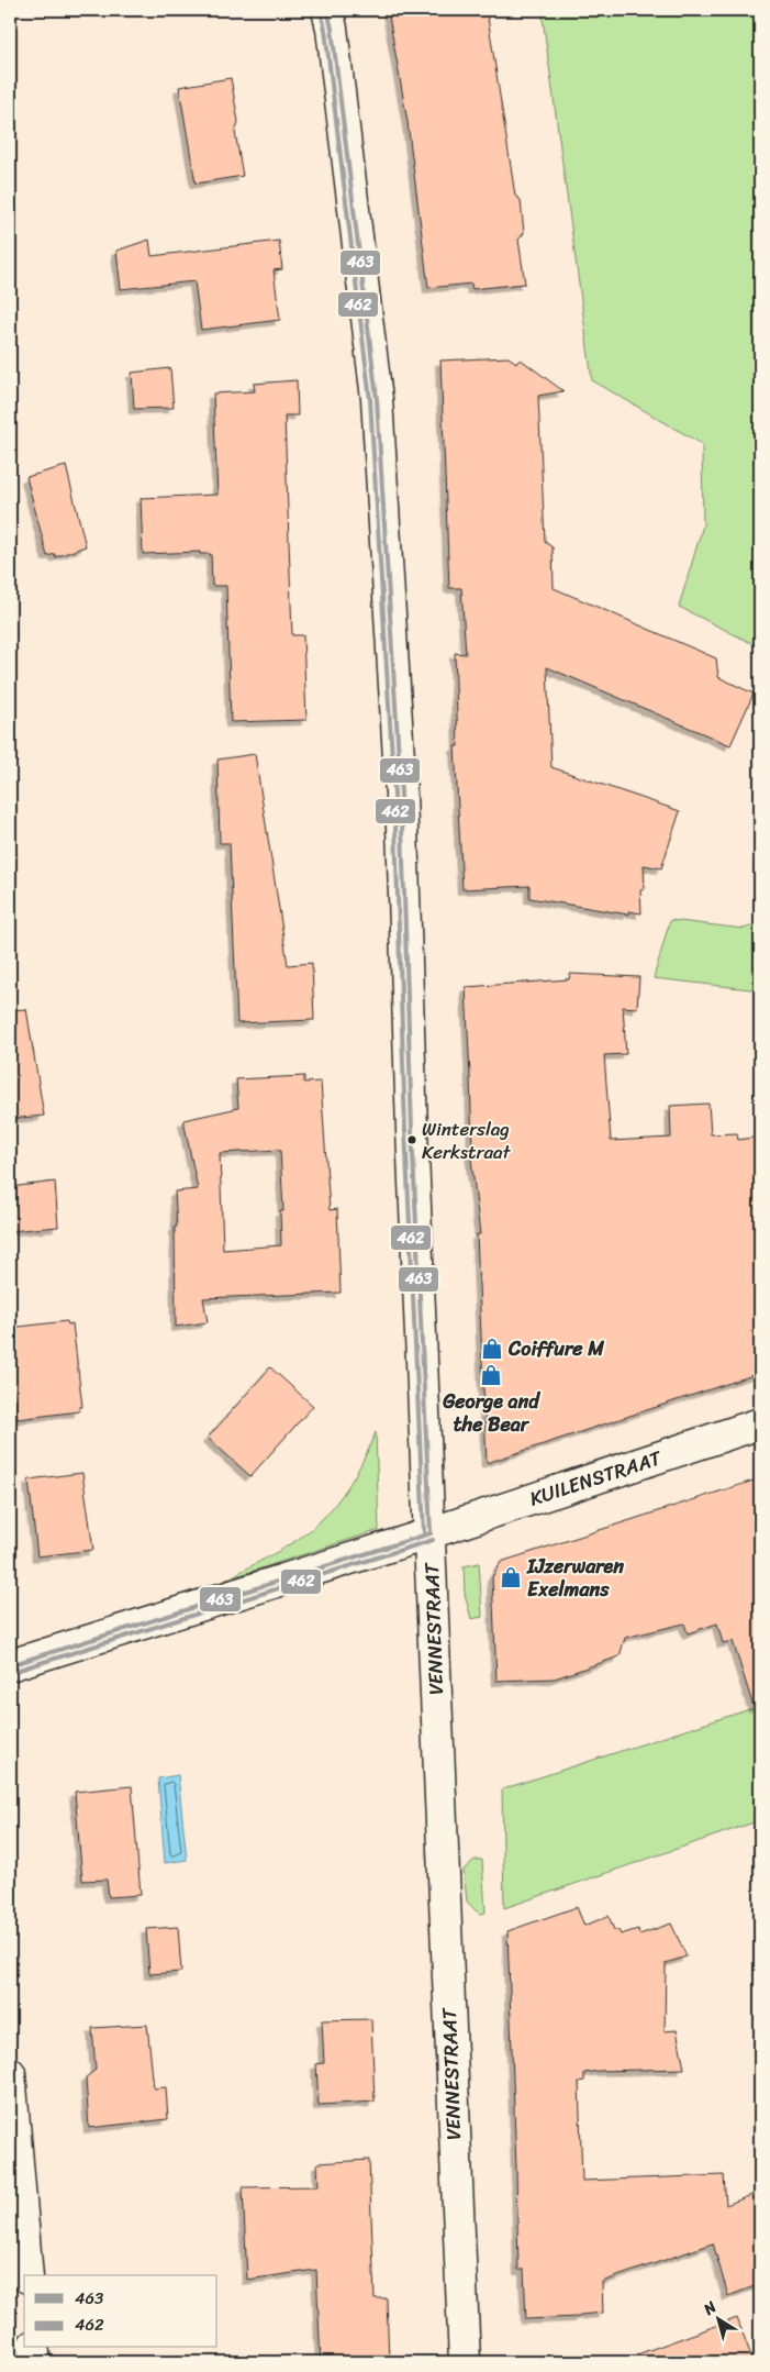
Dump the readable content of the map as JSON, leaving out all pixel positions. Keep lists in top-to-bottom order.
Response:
{
  "streets": {
    "street": ["KUILENSTRAAT", "VENNESTRAAT"]
  },
  "crossings": [
    ["KUILENSTRAAT", "VENNESTRAAT"]
  ],
  "places": {
    "other": ["Winterslag Kerkstraat"],
    "shop": ["Coiffure M", "George and the Bear", "IJzerwaren Exelmans"]
  },
  "lines": ["transit line 463", "transit line 462"],
  "legend": ["463", "462"],
  "north": "top left"
}
